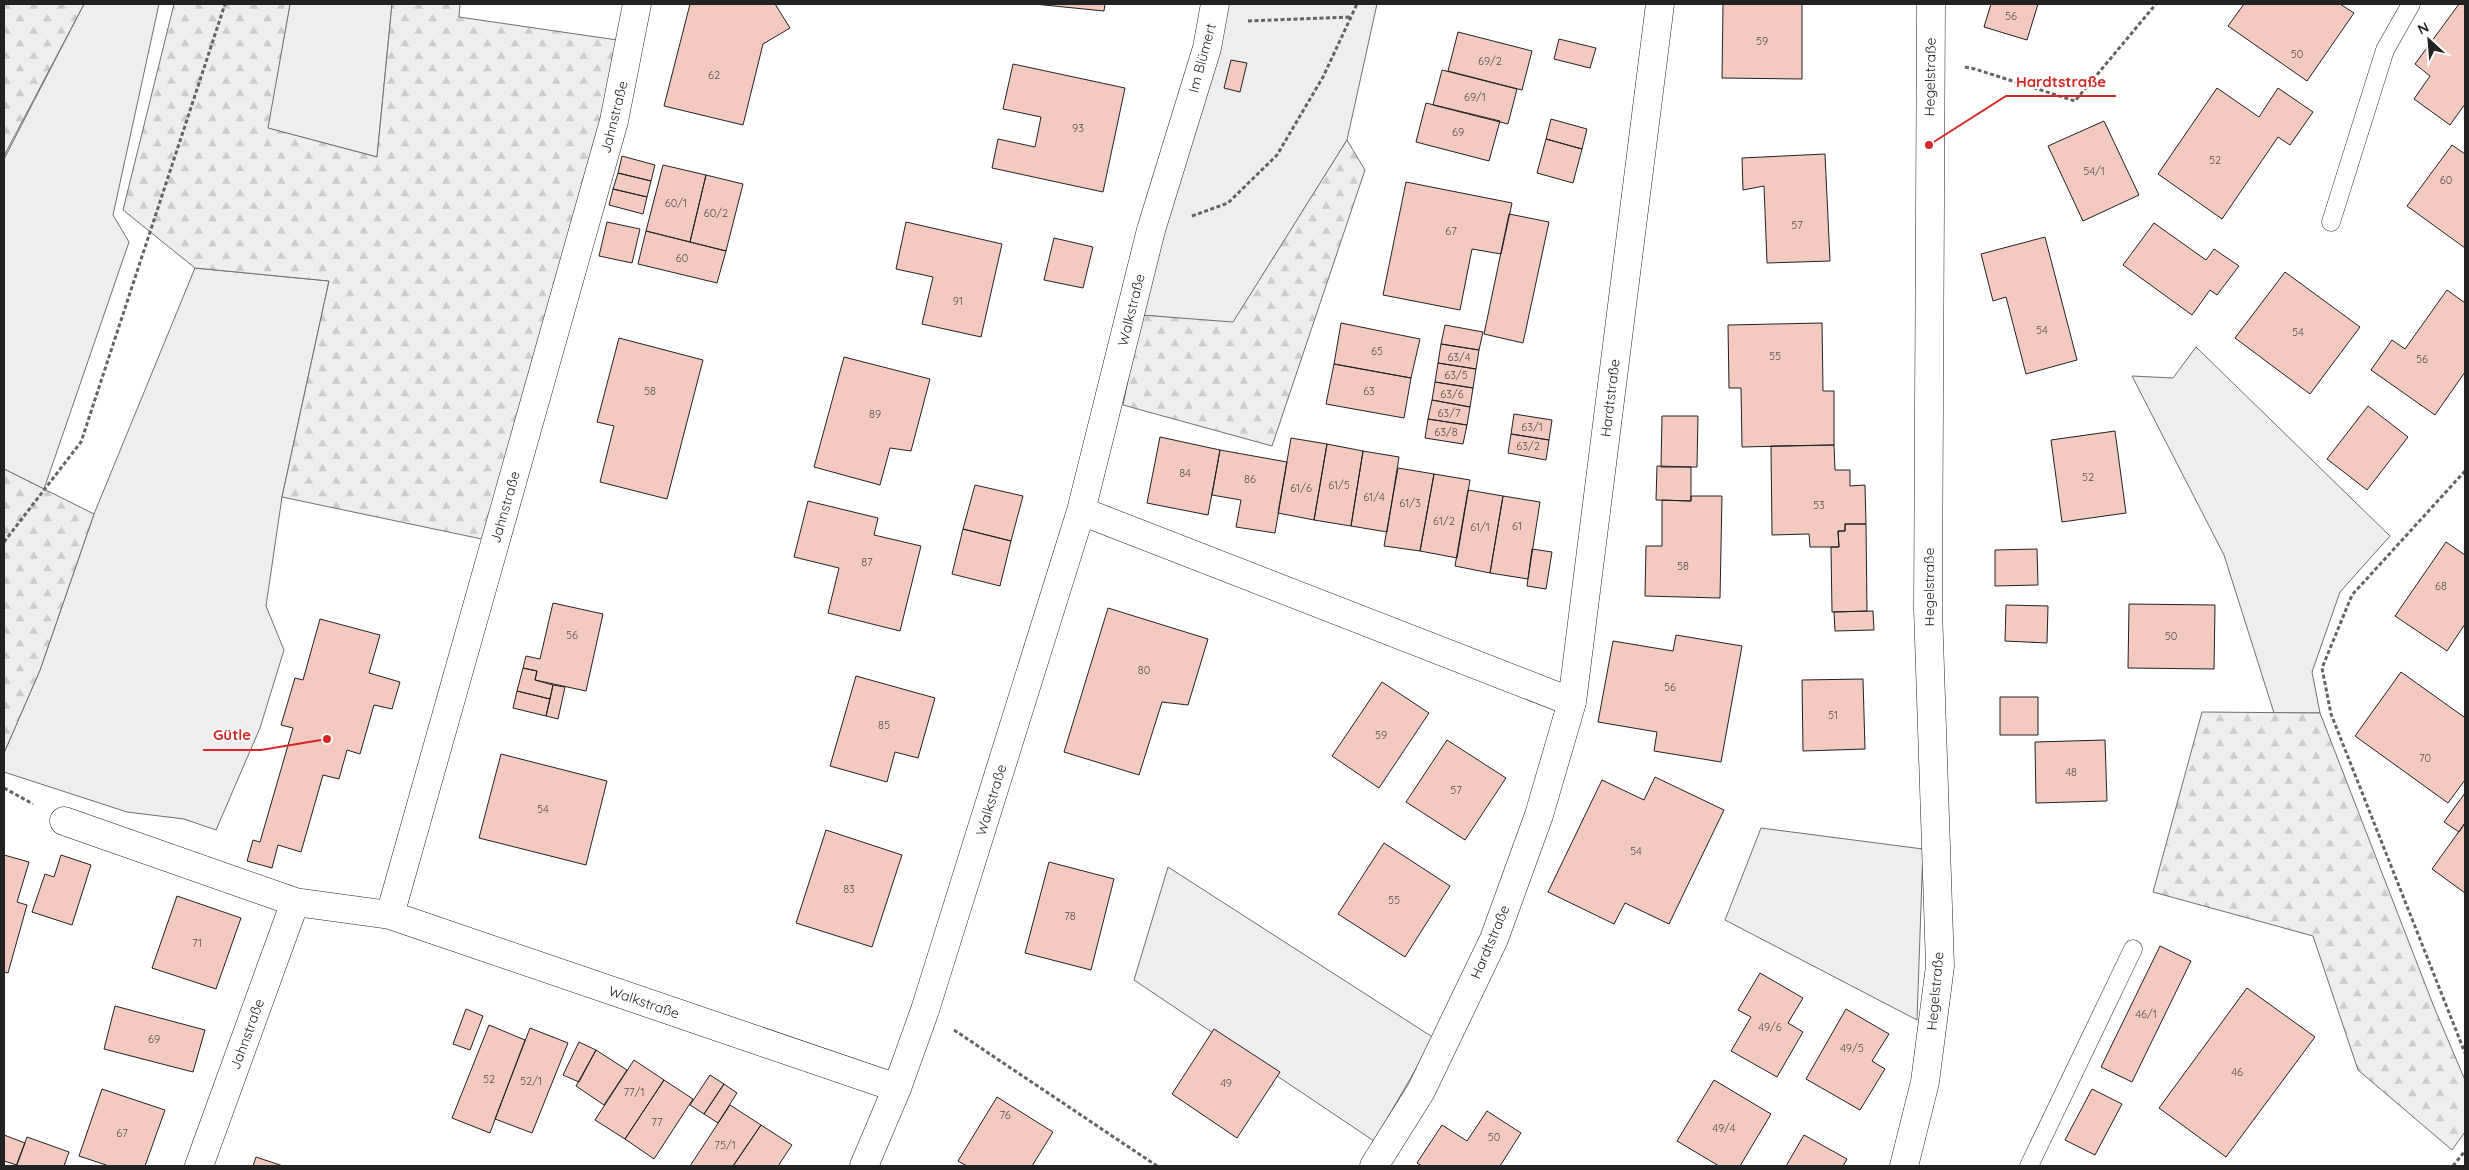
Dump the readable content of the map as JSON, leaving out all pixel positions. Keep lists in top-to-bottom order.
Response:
{
  "streets": {
    "street": [
      "Im Blümert",
      "Hegelstraße",
      "Jahnstraße",
      "Walkstraße",
      "Hardtstraße"
    ]
  },
  "crossings": [
    ["Im Blümert", "Walkstraße"],
    ["Jahnstraße", "Walkstraße"]
  ],
  "places": ["Hardtstraße", "Gütle"],
  "house_numbers": [
    "56",
    "59",
    "50",
    "69/2",
    "62",
    "69/1",
    "93",
    "69",
    "52",
    "54/1",
    "60",
    "60/1",
    "60/2",
    "57",
    "67",
    "60",
    "91",
    "54",
    "54",
    "65",
    "55",
    "63/4",
    "56",
    "63/5",
    "58",
    "63",
    "63/6",
    "63/7",
    "89",
    "63/1",
    "63/8",
    "63/2",
    "84",
    "52",
    "86",
    "61/5",
    "61/6",
    "61/4",
    "61/3",
    "53",
    "61/2",
    "61",
    "61/1",
    "87",
    "58",
    "68",
    "56",
    "50",
    "80",
    "56",
    "51",
    "85",
    "59",
    "70",
    "48",
    "57",
    "54",
    "54",
    "83",
    "55",
    "78",
    "71",
    "46/1",
    "49/6",
    "69",
    "49/5",
    "46",
    "52",
    "52/1",
    "49",
    "77/1",
    "76",
    "77",
    "49/4",
    "67",
    "50",
    "75/1"
  ],
  "north": "top left"
}
